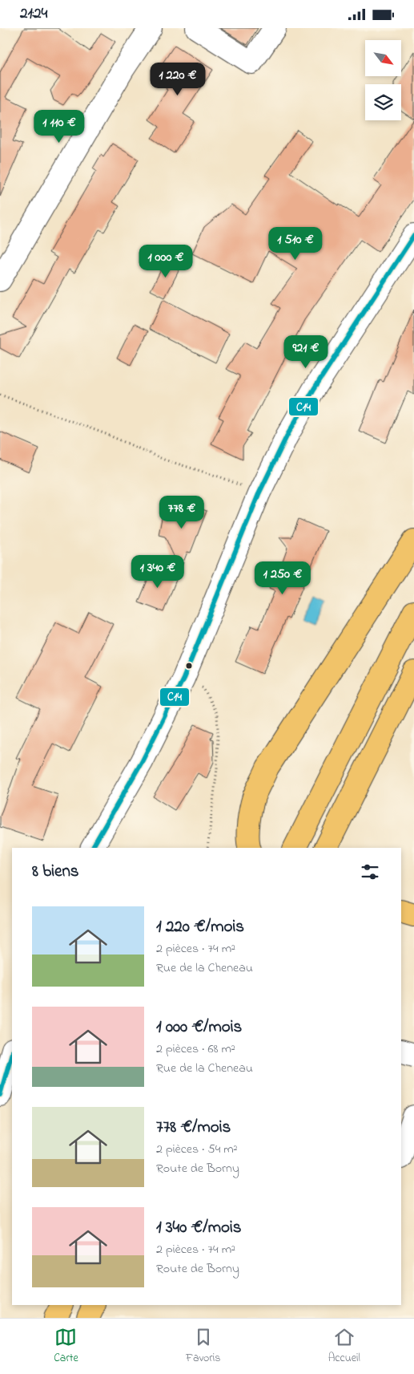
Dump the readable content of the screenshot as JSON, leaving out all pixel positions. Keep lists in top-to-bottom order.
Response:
{
  "lines": ["transit line C14"],
  "north": "bottom right",
  "page": {
    "status": "21:24",
    "price": [
      "1 220 €",
      "1 110 €",
      "1 510 €",
      "1 000 €",
      "921 €",
      "778 €",
      "1 340 €",
      "1 250 €"
    ],
    "heading": "8 biens",
    "list": [
      {
        "name": "1 220 €/mois",
        "note": "2 pièces · 74 m² · Rue de la Cheneau"
      },
      {
        "name": "1 000 €/mois",
        "note": "2 pièces · 68 m² · Rue de la Cheneau"
      },
      {
        "name": "778 €/mois",
        "note": "2 pièces · 54 m² · Route de Borny"
      },
      {
        "name": "1 340 €/mois",
        "note": "2 pièces · 74 m² · Route de Borny"
      }
    ],
    "tabs": ["Carte", "Favoris", "Accueil"]
  }
}
